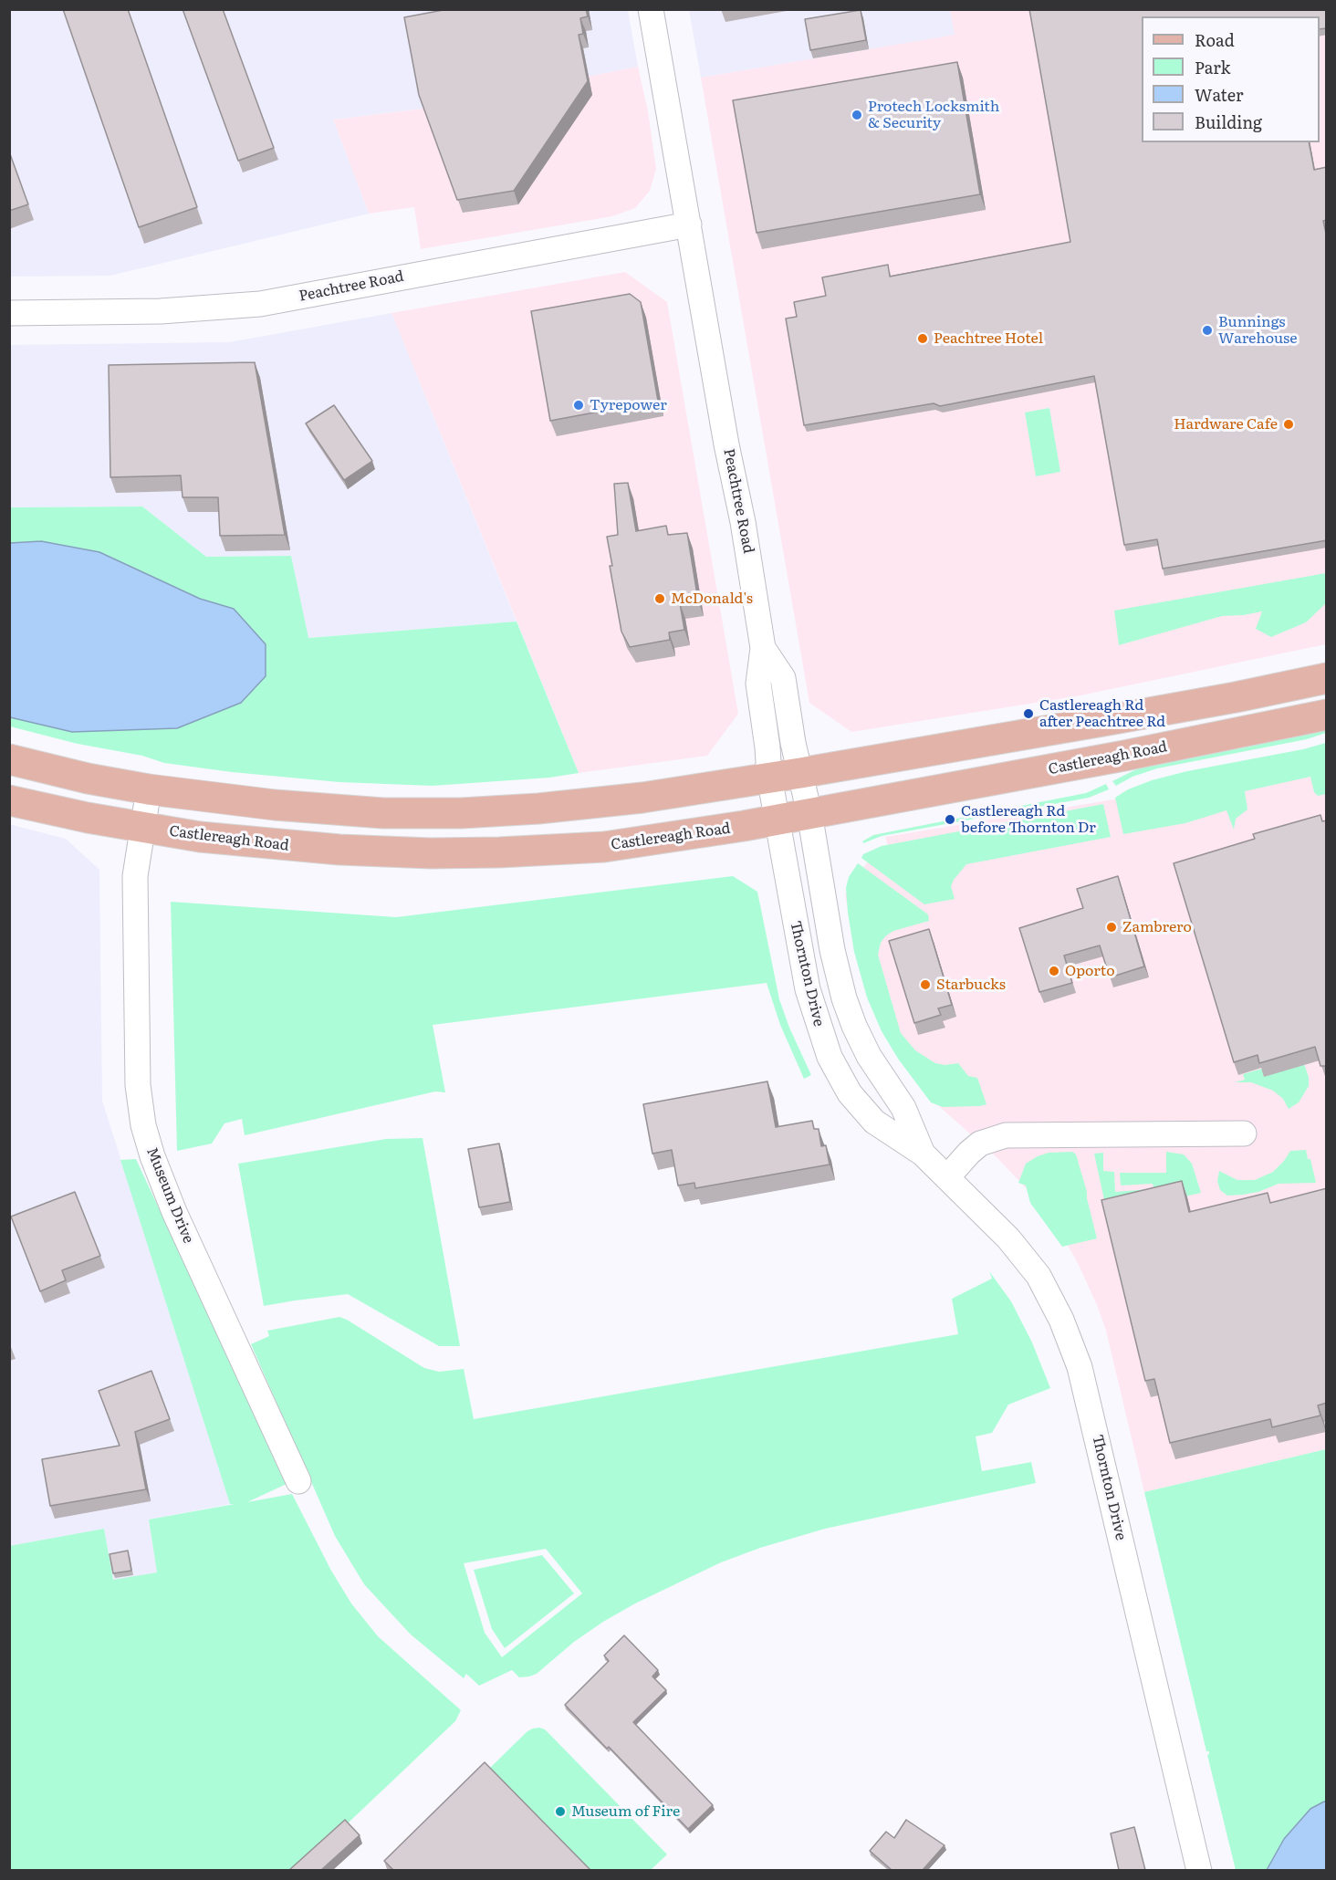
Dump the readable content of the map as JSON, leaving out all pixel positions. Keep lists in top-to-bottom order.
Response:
{
  "streets": {
    "main road": ["Castlereagh Road"],
    "street": ["Peachtree Road", "Thornton Drive", "Museum Drive"]
  },
  "crossings": [
    ["Peachtree Road", "Castlereagh Road"],
    ["Peachtree Road", "Thornton Drive"],
    ["Castlereagh Road", "Thornton Drive"],
    ["Castlereagh Road", "Museum Drive"]
  ],
  "places": [
    "Protech Locksmith & Security",
    "Bunnings Warehouse",
    "Peachtree Hotel",
    "Tyrepower",
    "Hardware Cafe",
    "McDonald's",
    "Castlereagh Rd after Peachtree Rd",
    "Castlereagh Rd before Thornton Dr",
    "Zambrero",
    "Oporto",
    "Starbucks",
    "Museum of Fire"
  ],
  "legend": [
    "Road",
    "Park",
    "Water",
    "Building"
  ]
}
